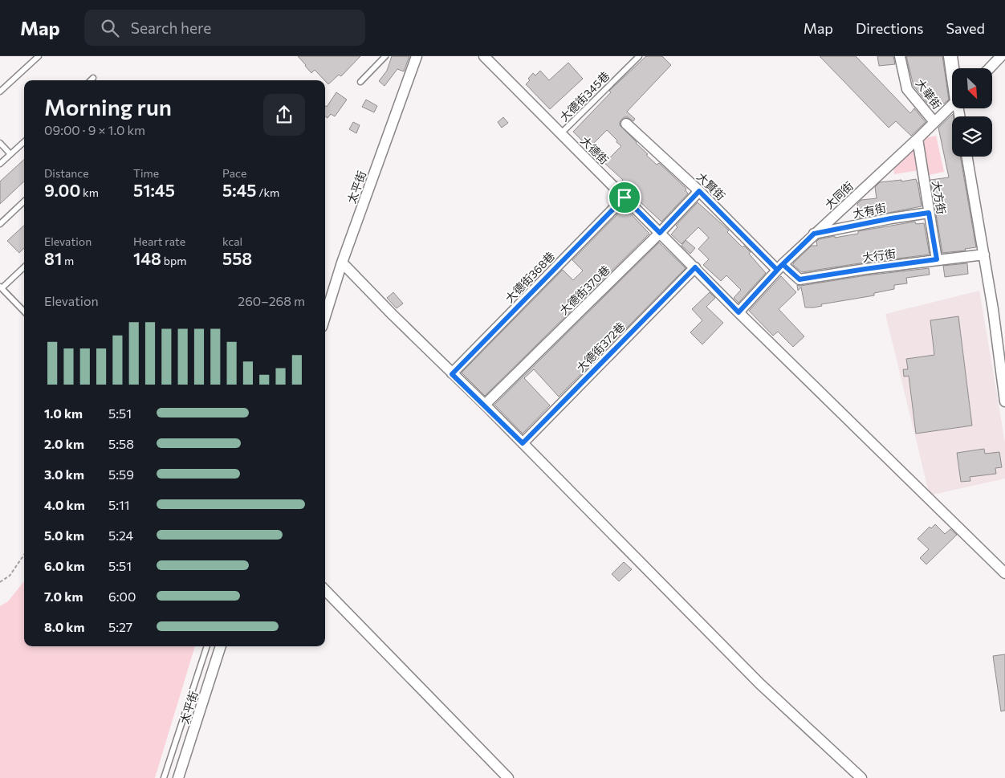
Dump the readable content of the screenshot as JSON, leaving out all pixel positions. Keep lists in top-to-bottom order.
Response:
{
  "streets": {
    "street": [
      "大華街",
      "大德街",
      "大賢街",
      "太平街",
      "大同街",
      "大方街",
      "大有街",
      "大行街",
      "大德街368巷",
      "大德街370巷",
      "大德街372巷"
    ],
    "lane": ["大德街345巷"]
  },
  "crossings": [
    ["大華街", "大同街"],
    ["大德街345巷", "大德街"],
    ["大德街", "大同街"],
    ["大德街", "大德街368巷"],
    ["大德街", "大德街370巷"],
    ["大德街", "大德街372巷"],
    ["大賢街", "大同街"],
    ["大賢街", "大行街"],
    ["大賢街", "大德街370巷"],
    ["大同街", "大方街"],
    ["大同街", "大有街"],
    ["大同街", "大行街"],
    ["大方街", "大有街"],
    ["大方街", "大行街"]
  ],
  "north": "bottom right",
  "page": {
    "header": "Map",
    "search": "Search here",
    "nav": ["Map", "Directions", "Saved"],
    "heading": ["Morning run", "09:00 · 9 × 1.0 km"],
    "stats": [
      ["Distance", "9.00 km"],
      ["Time", "51:45"],
      ["Pace", "5:45 /km"],
      ["Elevation", "81 m"],
      ["Heart rate", "148 bpm"],
      ["kcal", "558"]
    ],
    "chart": ["Elevation", "260–268 m"],
    "list": [
      {
        "name": "1.0 km",
        "note": "5:51"
      },
      {
        "name": "2.0 km",
        "note": "5:58"
      },
      {
        "name": "3.0 km",
        "note": "5:59"
      },
      {
        "name": "4.0 km",
        "note": "5:11"
      },
      {
        "name": "5.0 km",
        "note": "5:24"
      },
      {
        "name": "6.0 km",
        "note": "5:51"
      },
      {
        "name": "7.0 km",
        "note": "6:00"
      },
      {
        "name": "8.0 km",
        "note": "5:27"
      }
    ]
  }
}
